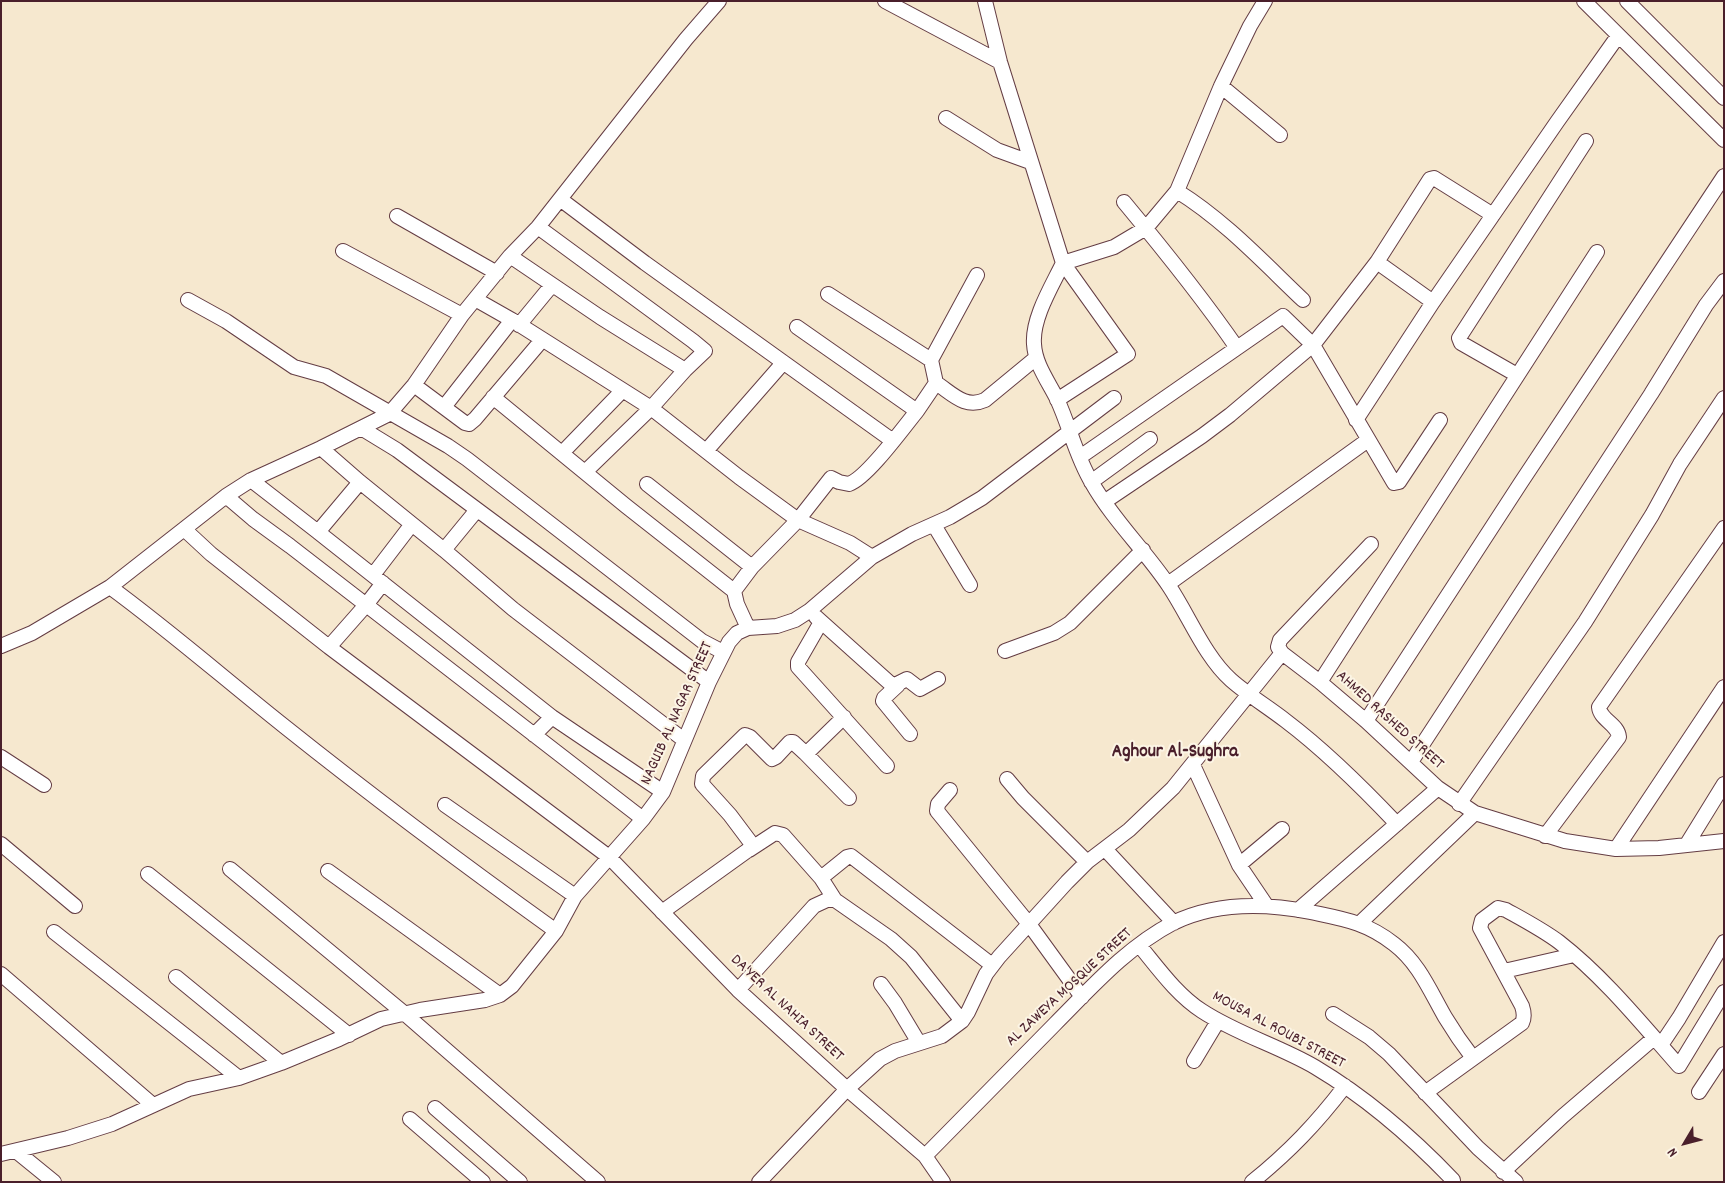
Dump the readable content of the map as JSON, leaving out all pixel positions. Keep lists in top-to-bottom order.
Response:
{
  "streets": {
    "street": [
      "NAGUIB AL NAGAR STREET",
      "AHMED RASHED STREET",
      "AL ZAWEYA MOSQUE STREET",
      "DA'YER AL NAHIA STREET",
      "MOUSA AL ROUBI STREET"
    ]
  },
  "crossings": [
    ["NAGUIB AL NAGAR STREET", "DA'YER AL NAHIA STREET"],
    ["AL ZAWEYA MOSQUE STREET", "DA'YER AL NAHIA STREET"],
    ["AL ZAWEYA MOSQUE STREET", "MOUSA AL ROUBI STREET"]
  ],
  "districts": ["Aghour Al-Sughra"],
  "north": "bottom left"
}
